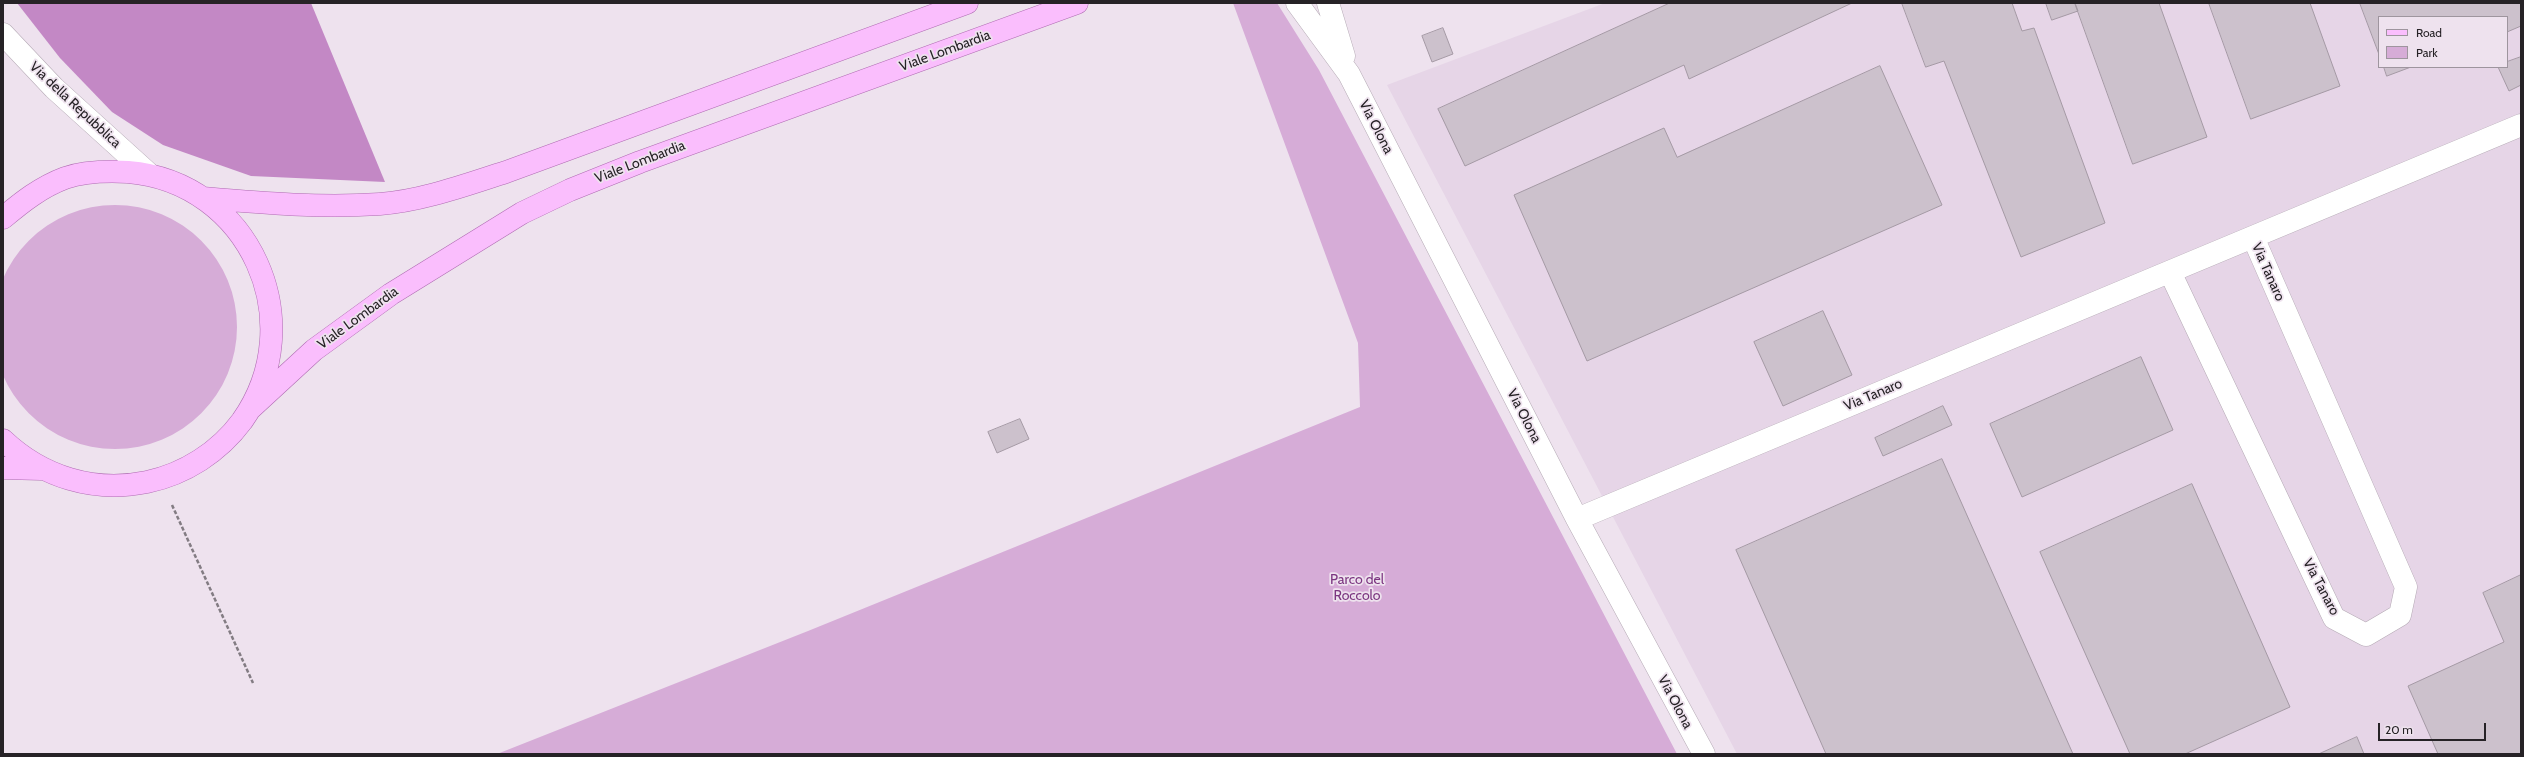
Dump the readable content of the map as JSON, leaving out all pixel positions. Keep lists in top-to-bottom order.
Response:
{
  "streets": {
    "main road": ["Viale Lombardia"],
    "street": ["Via della Repubblica", "Via Olona", "Via Tanaro"]
  },
  "crossings": [
    ["Via Olona", "Via Tanaro"]
  ],
  "parks": ["Parco del Roccolo"],
  "legend": ["Road", "Park"],
  "scale_bar": "20 m"
}
